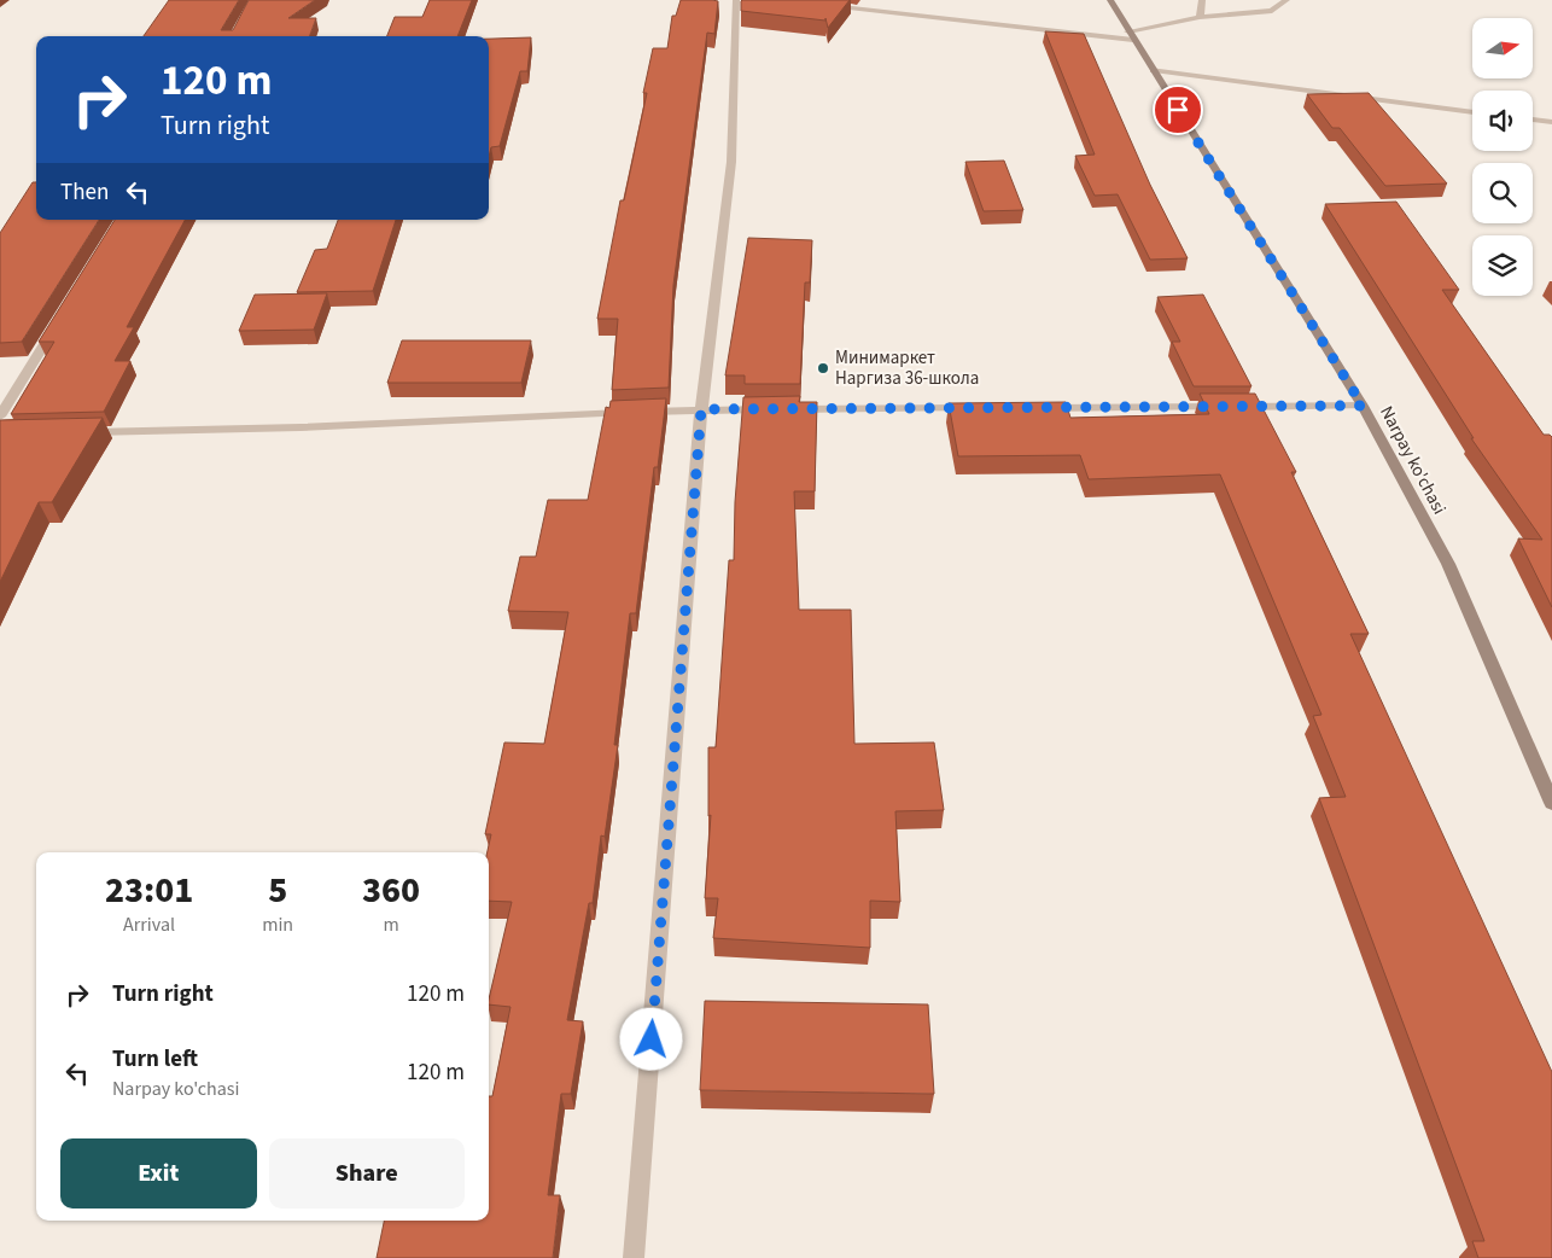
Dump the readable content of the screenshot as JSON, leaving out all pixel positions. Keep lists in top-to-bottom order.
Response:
{
  "streets": {
    "main road": ["Narpay ko'chasi"]
  },
  "places": ["Минимаркет Наргиза 36-школа"],
  "north": "right",
  "page": {
    "turn": ["120 m", "Turn right"],
    "then": "Then",
    "eta": [
      "23:01",
      "Arrival",
      "5",
      "min",
      "360",
      "m"
    ],
    "list": [
      {
        "name": "Turn right",
        "value": "120 m"
      },
      {
        "name": "Turn left",
        "note": "Narpay ko'chasi",
        "value": "120 m"
      }
    ],
    "buttons": ["Exit", "Share"]
  }
}
